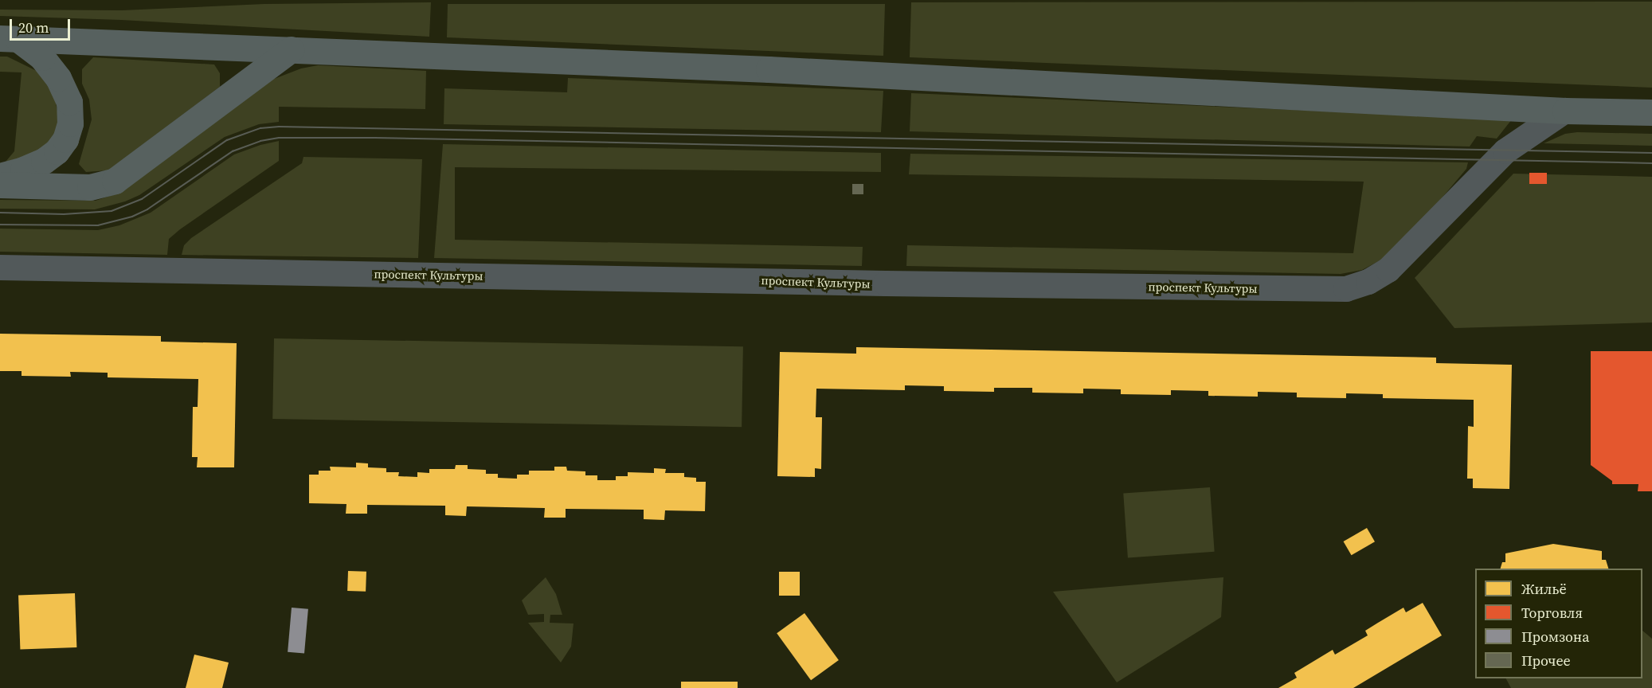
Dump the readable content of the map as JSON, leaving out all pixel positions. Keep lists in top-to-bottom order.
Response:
{
  "streets": {
    "street": ["проспект Культуры"]
  },
  "legend": [
    "Жильё",
    "Торговля",
    "Промзона",
    "Прочее"
  ],
  "scale_bar": "20 m"
}
